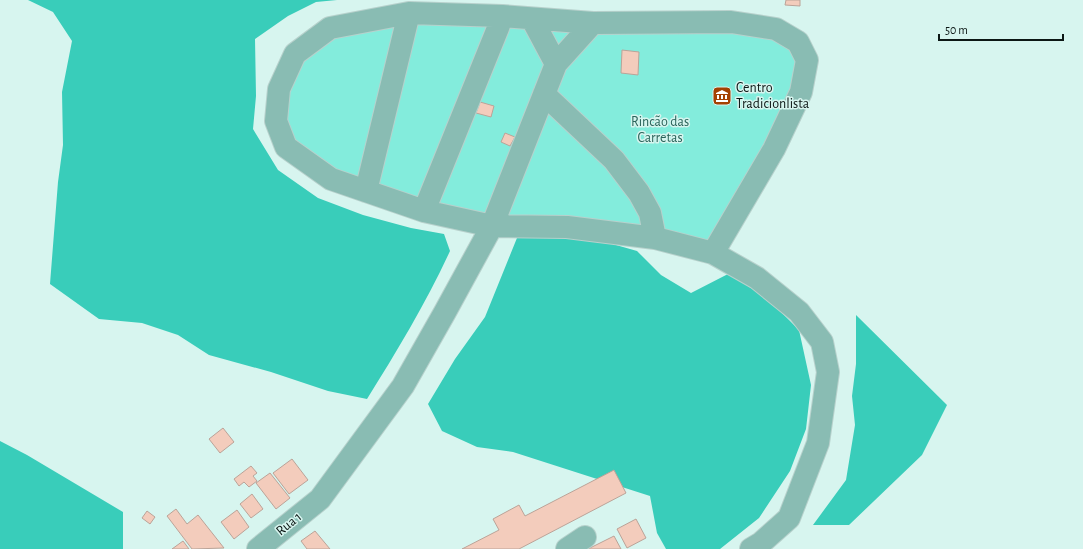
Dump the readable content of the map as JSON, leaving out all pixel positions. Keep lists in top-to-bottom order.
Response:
{
  "streets": {
    "street": ["Rua 1"]
  },
  "parks": ["Rincão das Carretas"],
  "places": {
    "museum": ["Centro Tradicionlista"]
  },
  "scale_bar": "50 m"
}
